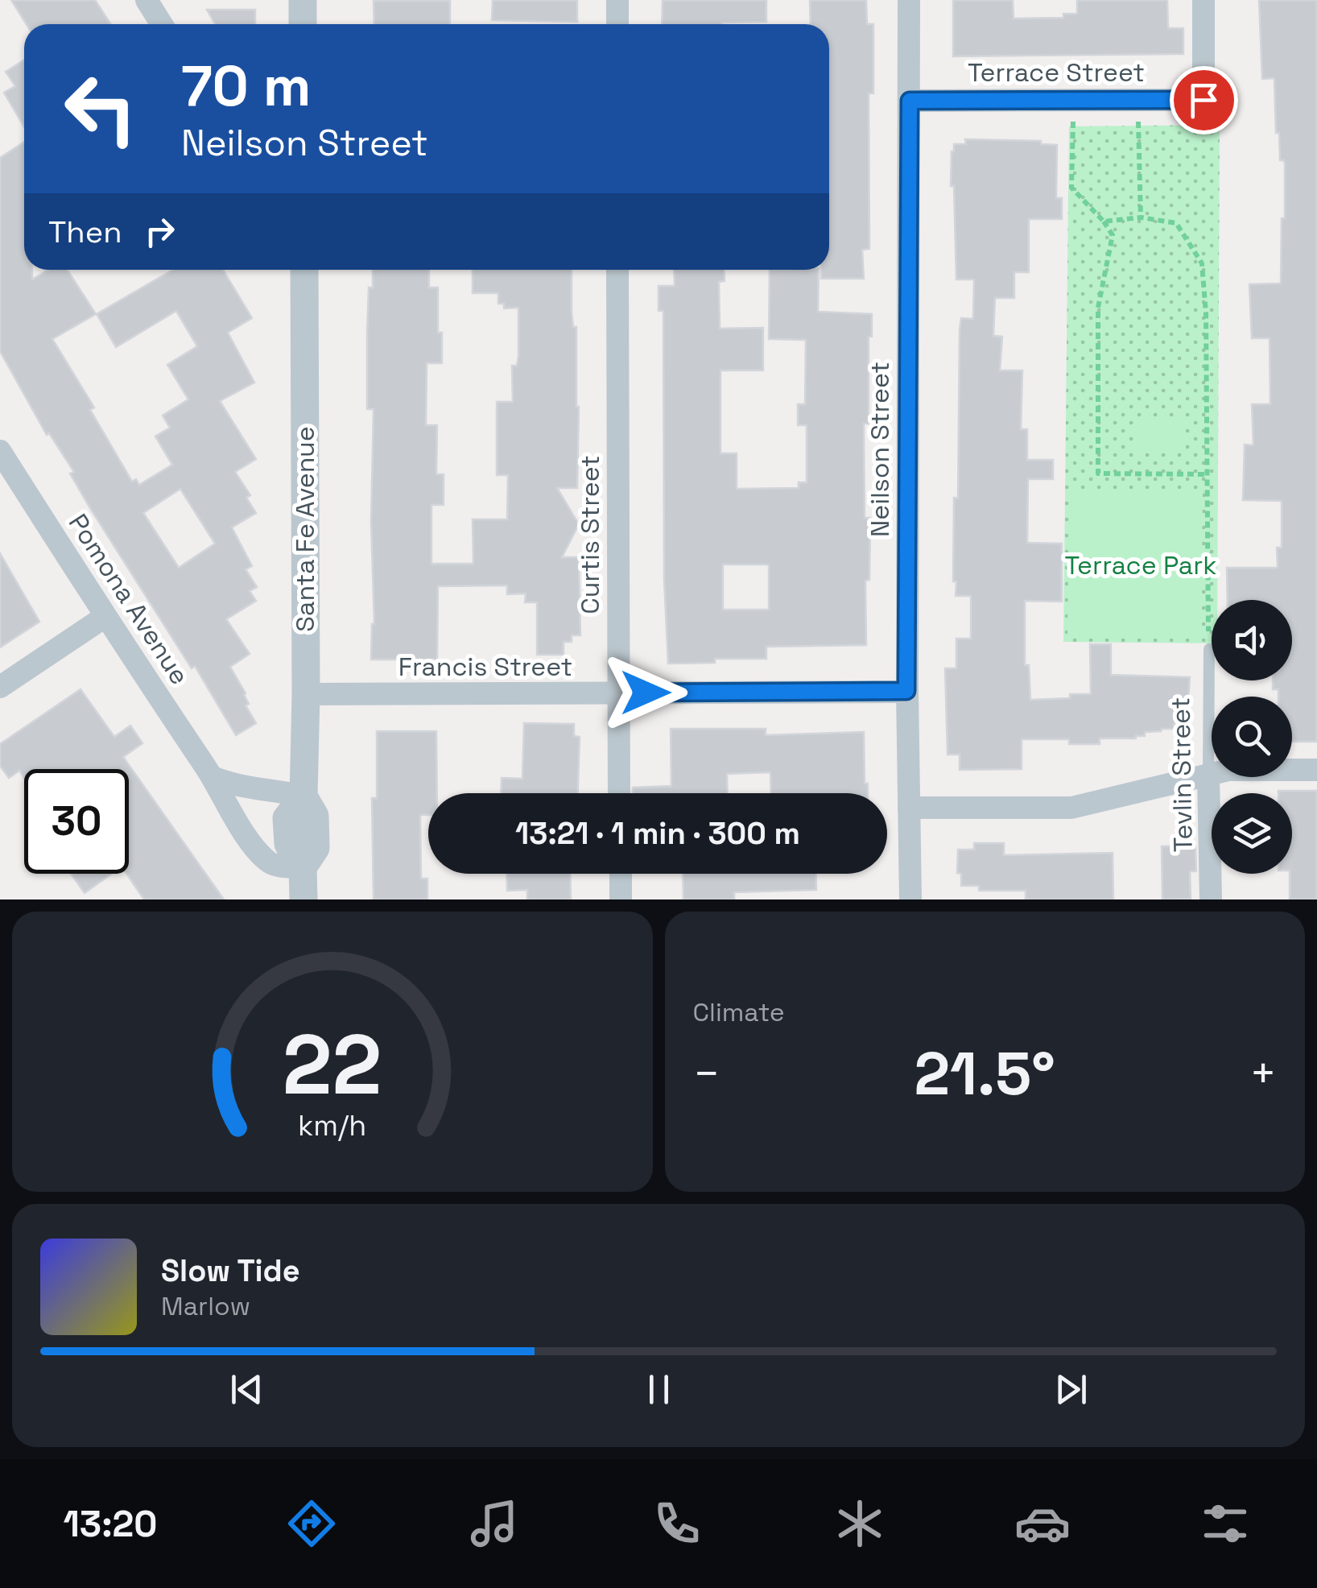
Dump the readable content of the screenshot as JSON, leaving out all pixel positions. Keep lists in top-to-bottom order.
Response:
{
  "streets": {
    "street": [
      "Terrace Street",
      "Neilson Street",
      "Santa Fe Avenue",
      "Curtis Street",
      "Pomona Avenue",
      "Francis Street",
      "Tevlin Street"
    ]
  },
  "crossings": [
    ["Terrace Street", "Neilson Street"],
    ["Neilson Street", "Francis Street"],
    ["Santa Fe Avenue", "Pomona Avenue"],
    ["Santa Fe Avenue", "Francis Street"],
    ["Curtis Street", "Francis Street"]
  ],
  "parks": ["Terrace Park"],
  "page": {
    "turn": ["70 m", "Neilson Street"],
    "then": "Then",
    "limit": "30",
    "trip": "13:21 · 1 min · 300 m",
    "tile": "Climate",
    "heat": ["−", "21.5°", "+"],
    "song": ["Slow Tide", "Marlow"],
    "tabs": "13:20",
    "gauge": ["22", "km/h"]
  }
}
